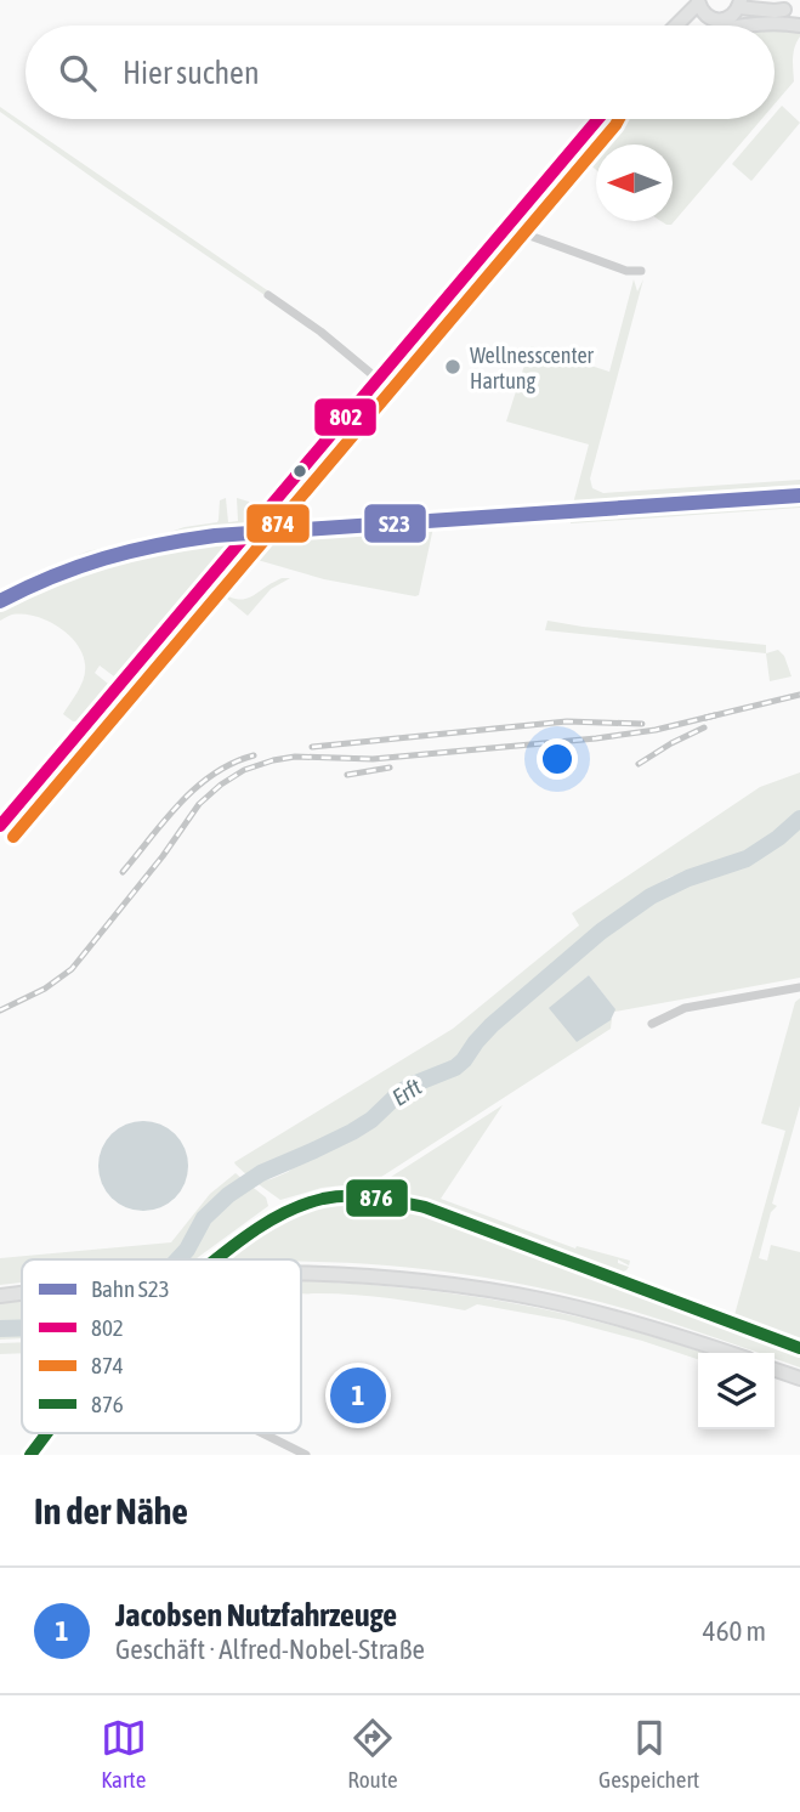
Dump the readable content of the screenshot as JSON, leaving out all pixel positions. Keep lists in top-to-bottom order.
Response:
{
  "water": ["Erft"],
  "places": ["Wellnesscenter Hartung"],
  "lines": [
    "transit line 802",
    "transit line 874",
    "rail line S23",
    "transit line 876"
  ],
  "legend": [
    "Bahn S23",
    "802",
    "874",
    "876"
  ],
  "north": "left",
  "page": {
    "search": "Hier suchen",
    "pins": "1",
    "heading": "In der Nähe",
    "list": [
      {
        "mark": "1",
        "name": "Jacobsen Nutzfahrzeuge",
        "note": "Geschäft · Alfred-Nobel-Straße",
        "value": "460 m"
      }
    ],
    "nav": ["Karte", "Route", "Gespeichert"]
  }
}
